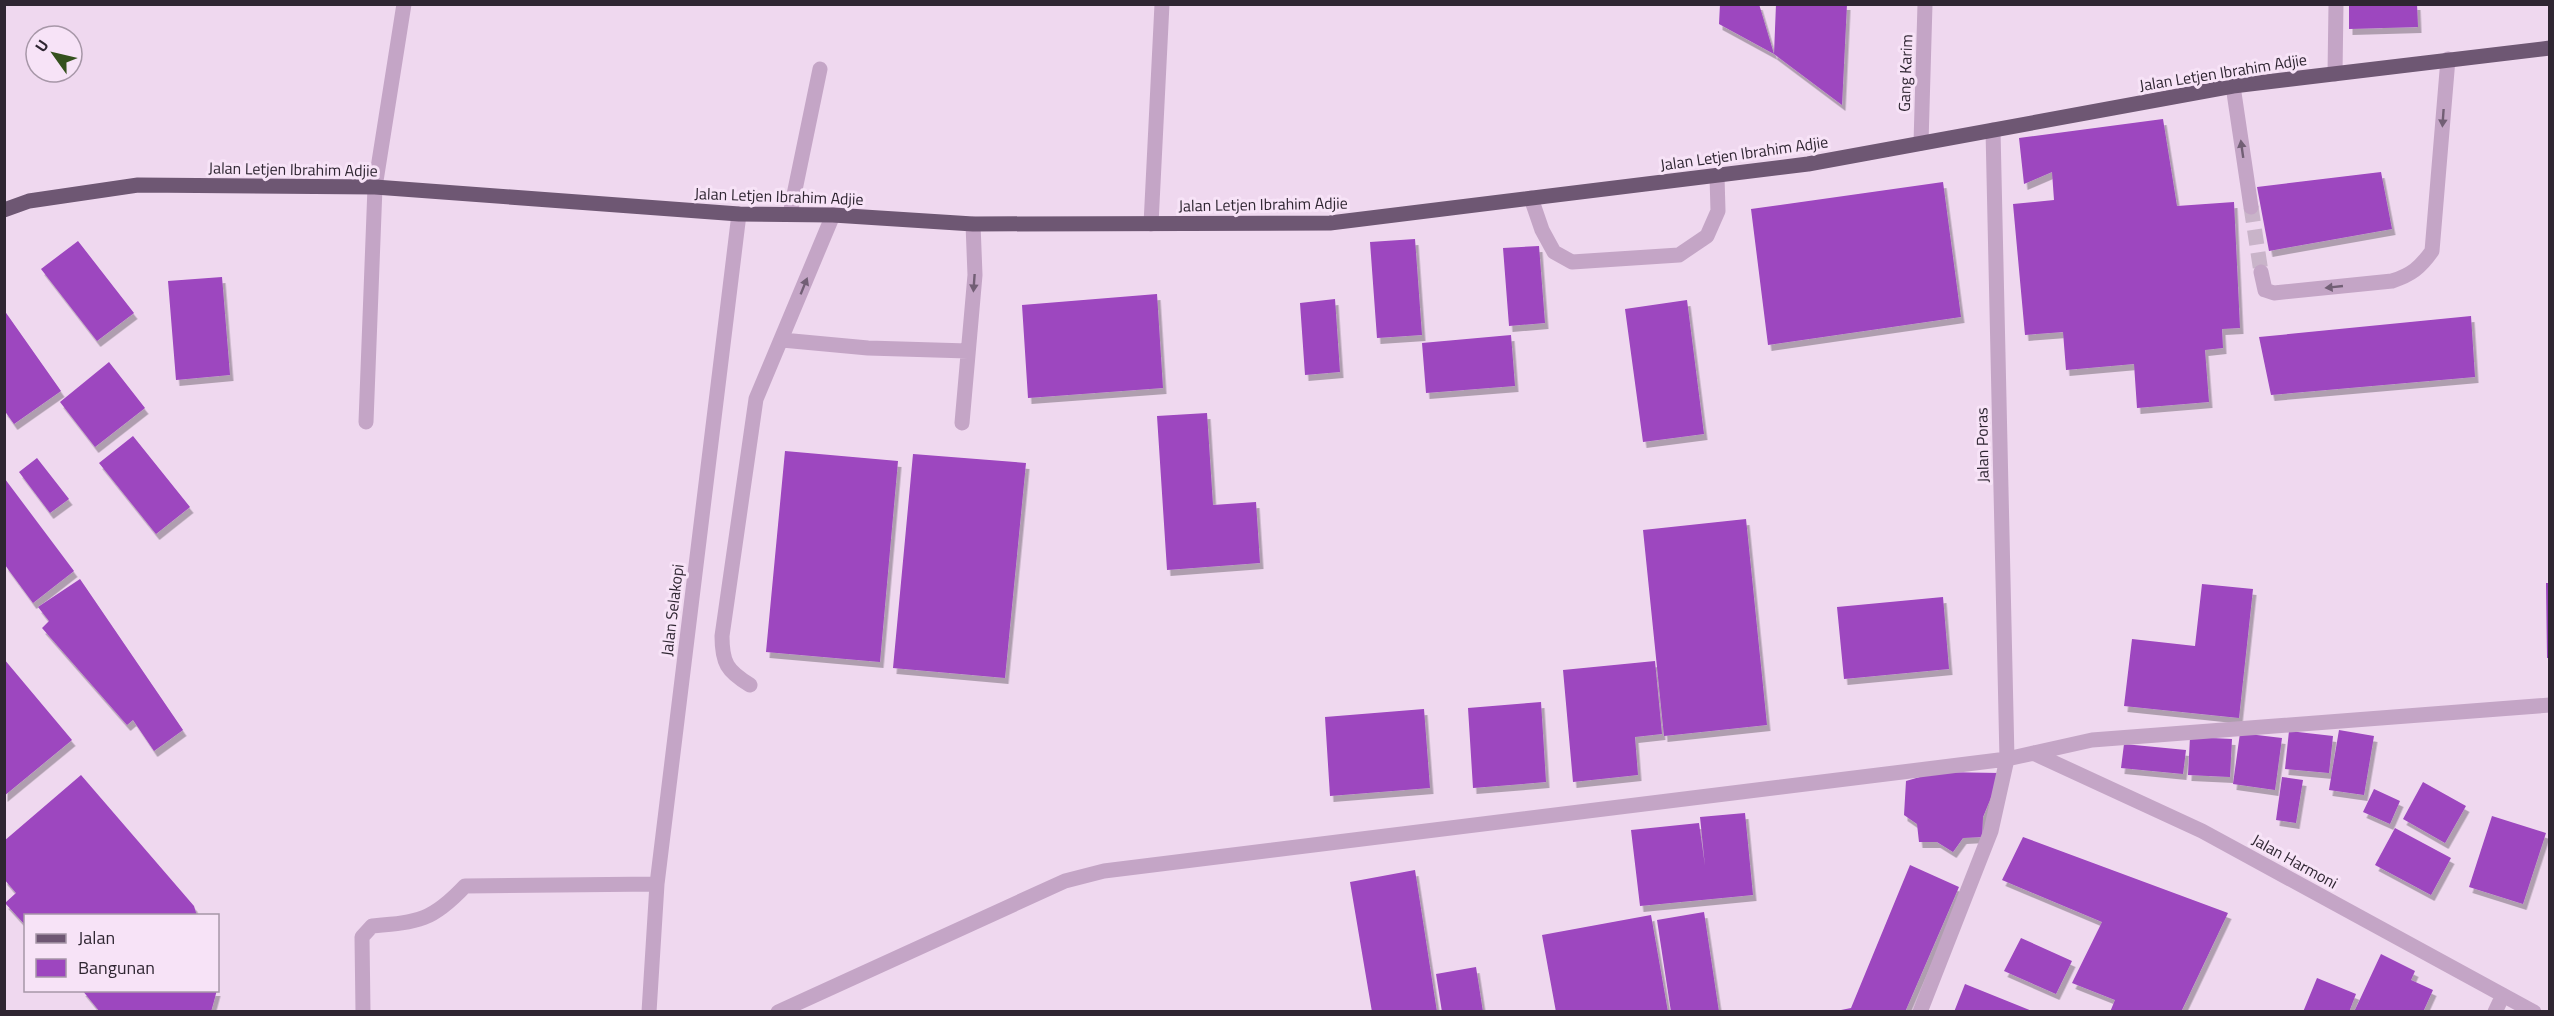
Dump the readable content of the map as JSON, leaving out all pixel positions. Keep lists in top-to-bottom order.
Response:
{
  "streets": {
    "main road": ["Jalan Letjen Ibrahim Adjie"],
    "street": [
      "Gang Karim",
      "Jalan Poras",
      "Jalan Selakopi",
      "Jalan Harmoni"
    ]
  },
  "crossings": [
    ["Jalan Letjen Ibrahim Adjie", "Gang Karim"],
    ["Jalan Letjen Ibrahim Adjie", "Jalan Poras"],
    ["Jalan Letjen Ibrahim Adjie", "Jalan Selakopi"]
  ],
  "legend": ["Jalan", "Bangunan"],
  "north": "top left"
}
